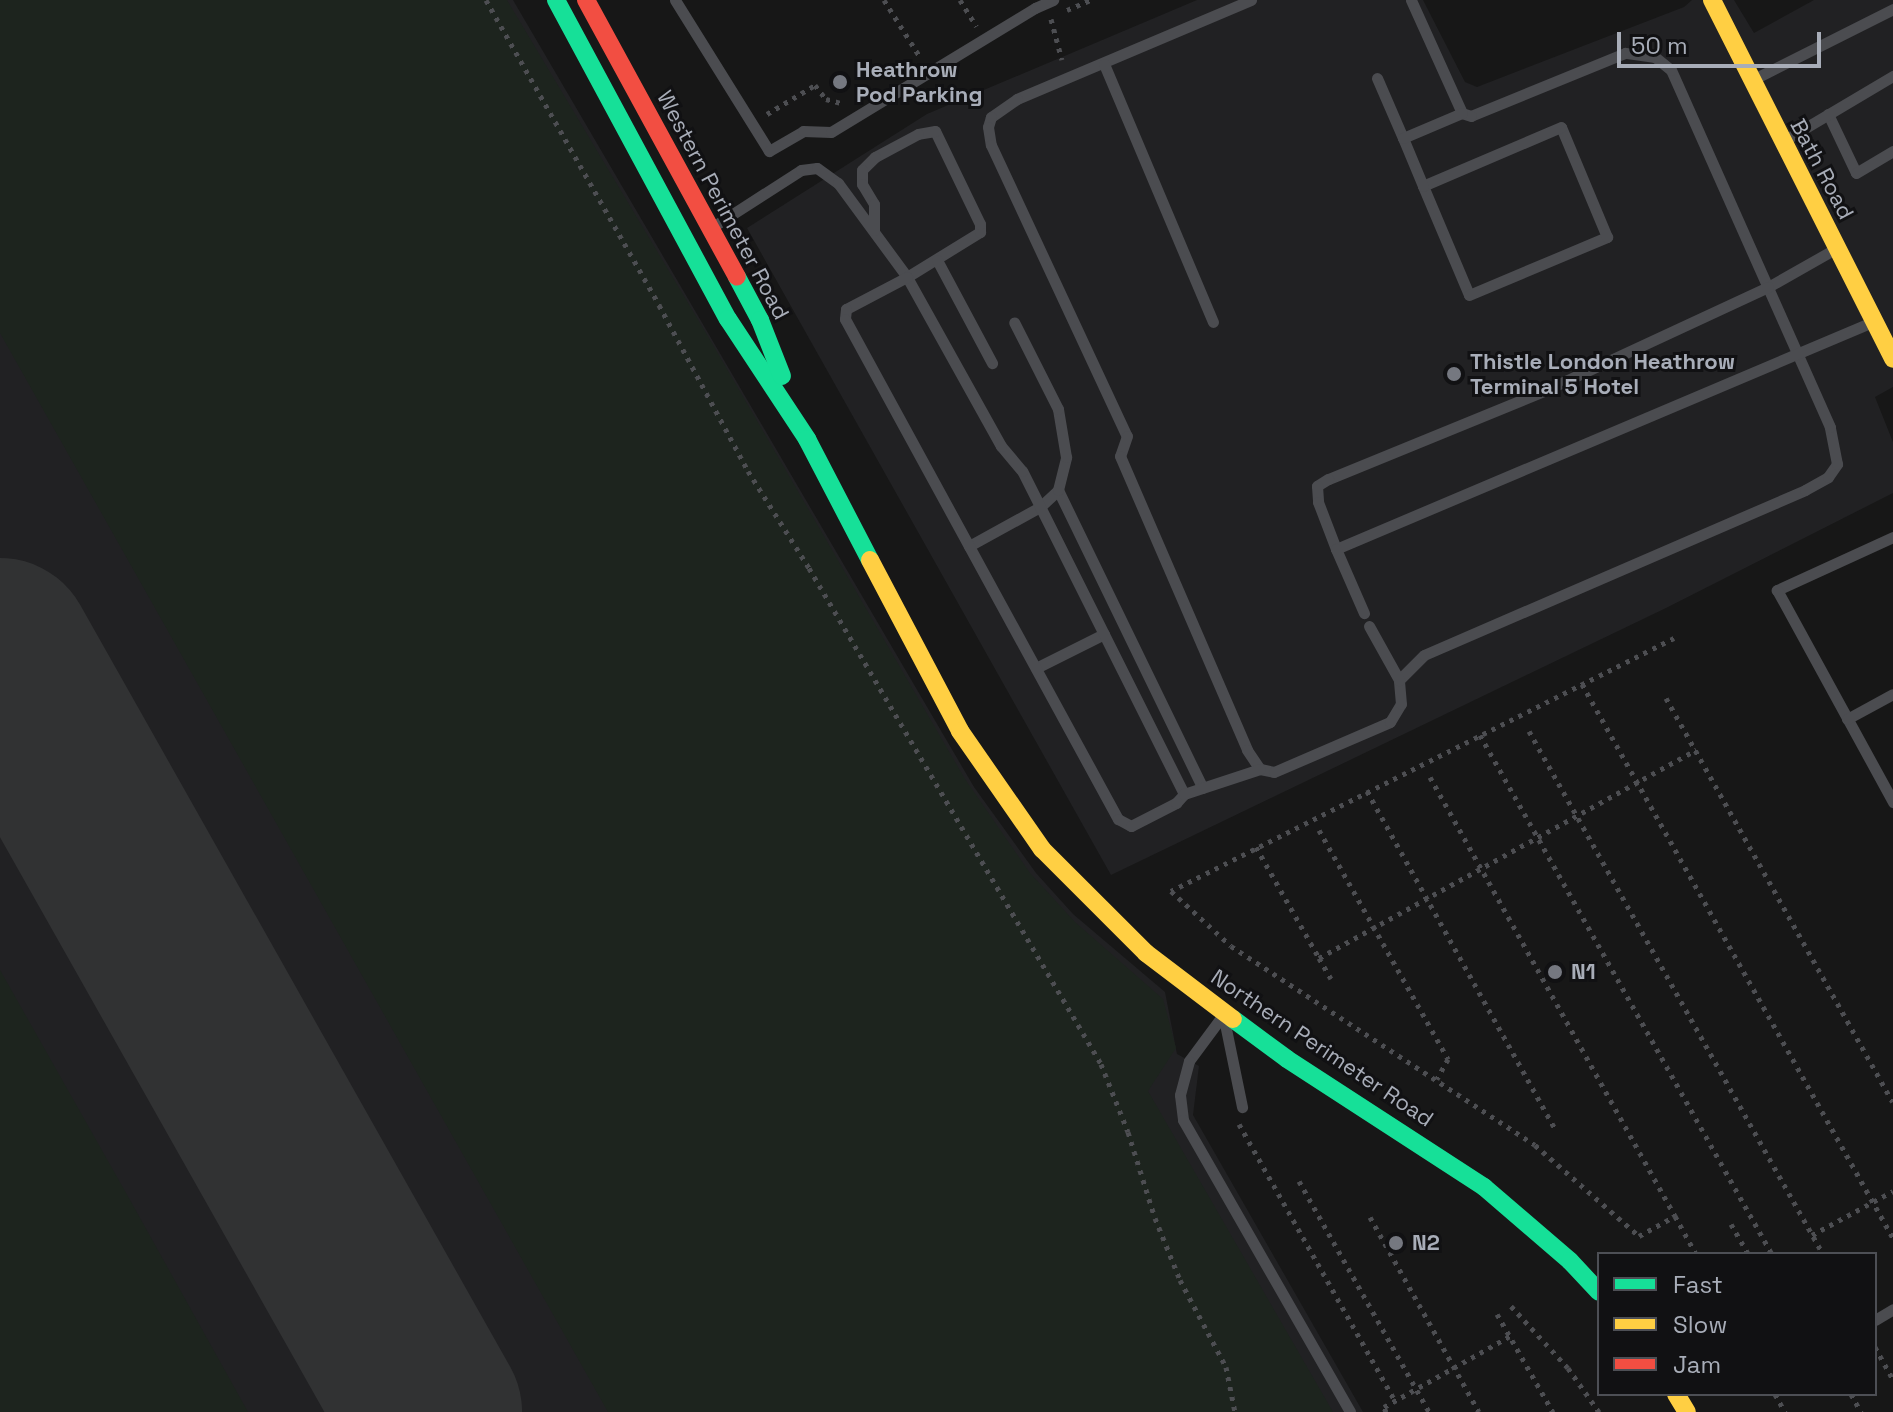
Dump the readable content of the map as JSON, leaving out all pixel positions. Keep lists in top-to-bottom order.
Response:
{
  "streets": {
    "street": ["Bath Road", "Western Perimeter Road", "Northern Perimeter Road"]
  },
  "crossings": [
    ["Western Perimeter Road", "Northern Perimeter Road"]
  ],
  "places": [
    "Heathrow Pod Parking",
    "Thistle London Heathrow Terminal 5 Hotel",
    "N1",
    "N2"
  ],
  "legend": ["Fast", "Slow", "Jam"],
  "scale_bar": "50 m"
}
